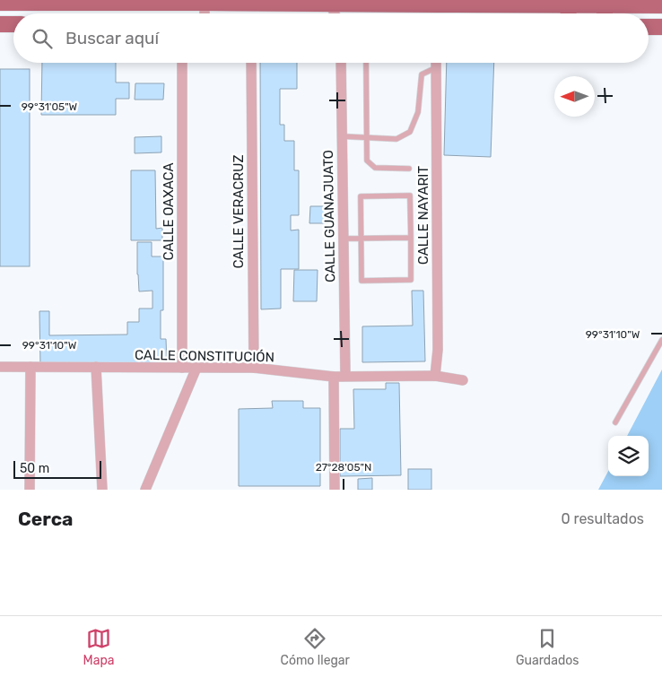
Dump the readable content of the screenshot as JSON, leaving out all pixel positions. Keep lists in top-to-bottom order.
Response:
{
  "streets": {
    "street": [
      "CALLE OAXACA",
      "CALLE VERACRUZ",
      "CALLE NAYARIT",
      "CALLE GUANAJUATO",
      "CALLE CONSTITUCIÓN"
    ]
  },
  "crossings": [
    ["CALLE OAXACA", "CALLE CONSTITUCIÓN"],
    ["CALLE VERACRUZ", "CALLE CONSTITUCIÓN"],
    ["CALLE NAYARIT", "CALLE CONSTITUCIÓN"],
    ["CALLE GUANAJUATO", "CALLE CONSTITUCIÓN"]
  ],
  "scale_bar": "50 m",
  "north": "left",
  "page": {
    "search": "Buscar aquí",
    "scale": "50 m",
    "heading": ["Cerca", "0 resultados"],
    "nav": ["Mapa", "Cómo llegar", "Guardados"]
  },
  "coordinates": ["99°31'05\"W", "99°31'10\"W", "27°28'05\"N"]
}
